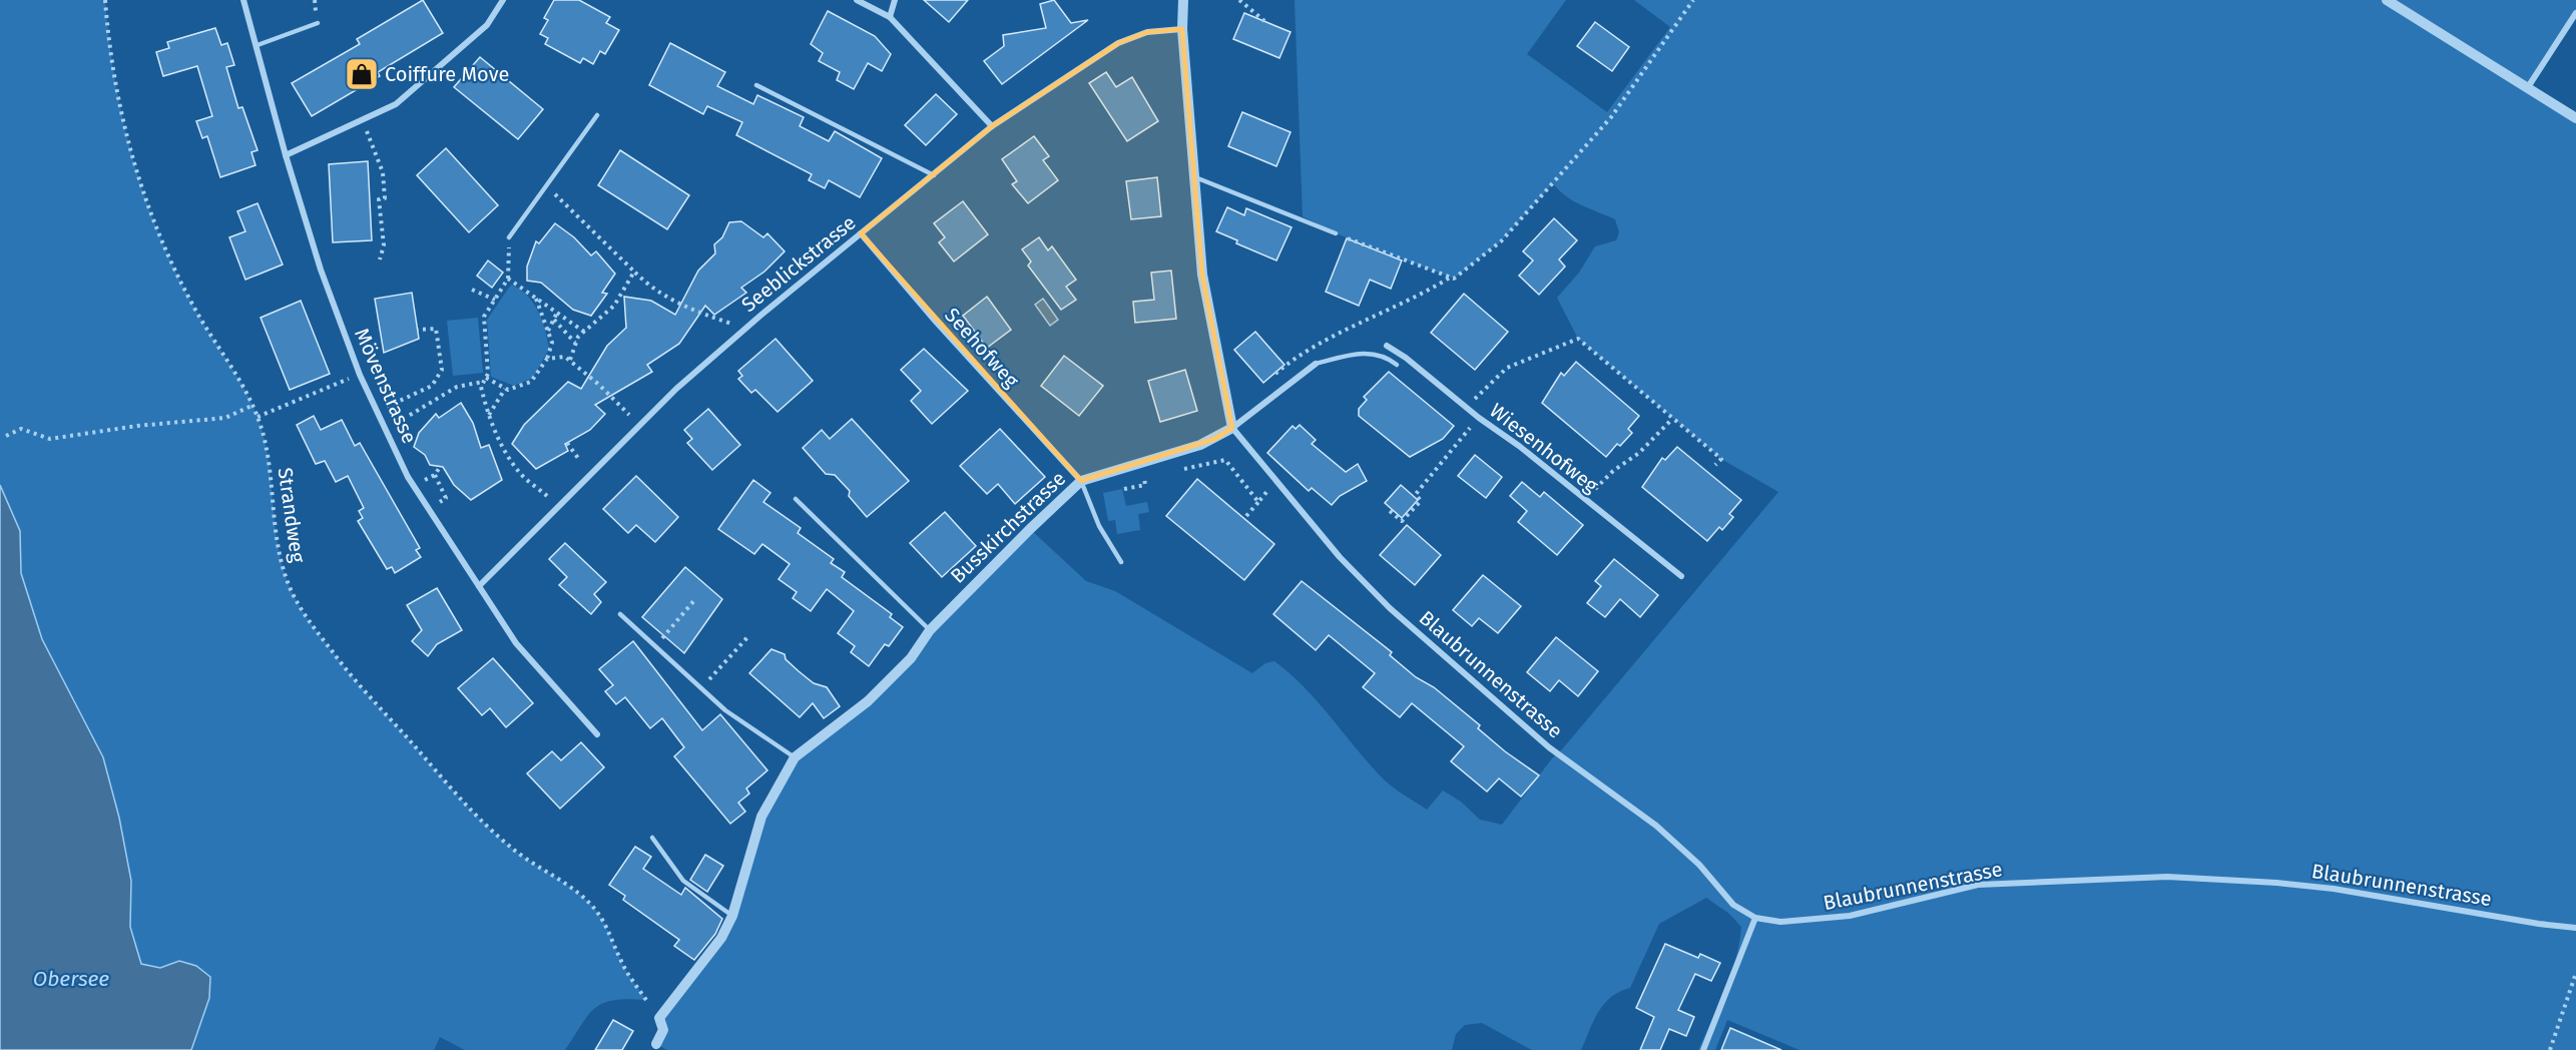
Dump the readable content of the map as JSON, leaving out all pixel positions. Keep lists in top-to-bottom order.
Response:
{
  "streets": {
    "street": [
      "Seeblickstrasse",
      "Seehofweg",
      "Mövenstrasse",
      "Wiesenhofweg",
      "Busskirchstrasse",
      "Blaubrunnenstrasse"
    ],
    "path": ["Strandweg"]
  },
  "crossings": [
    ["Seeblickstrasse", "Seehofweg"],
    ["Seeblickstrasse", "Mövenstrasse"],
    ["Seehofweg", "Busskirchstrasse"],
    ["Busskirchstrasse", "Blaubrunnenstrasse"]
  ],
  "water": ["Obersee"],
  "places": {
    "shop": ["Coiffure Move"]
  }
}
